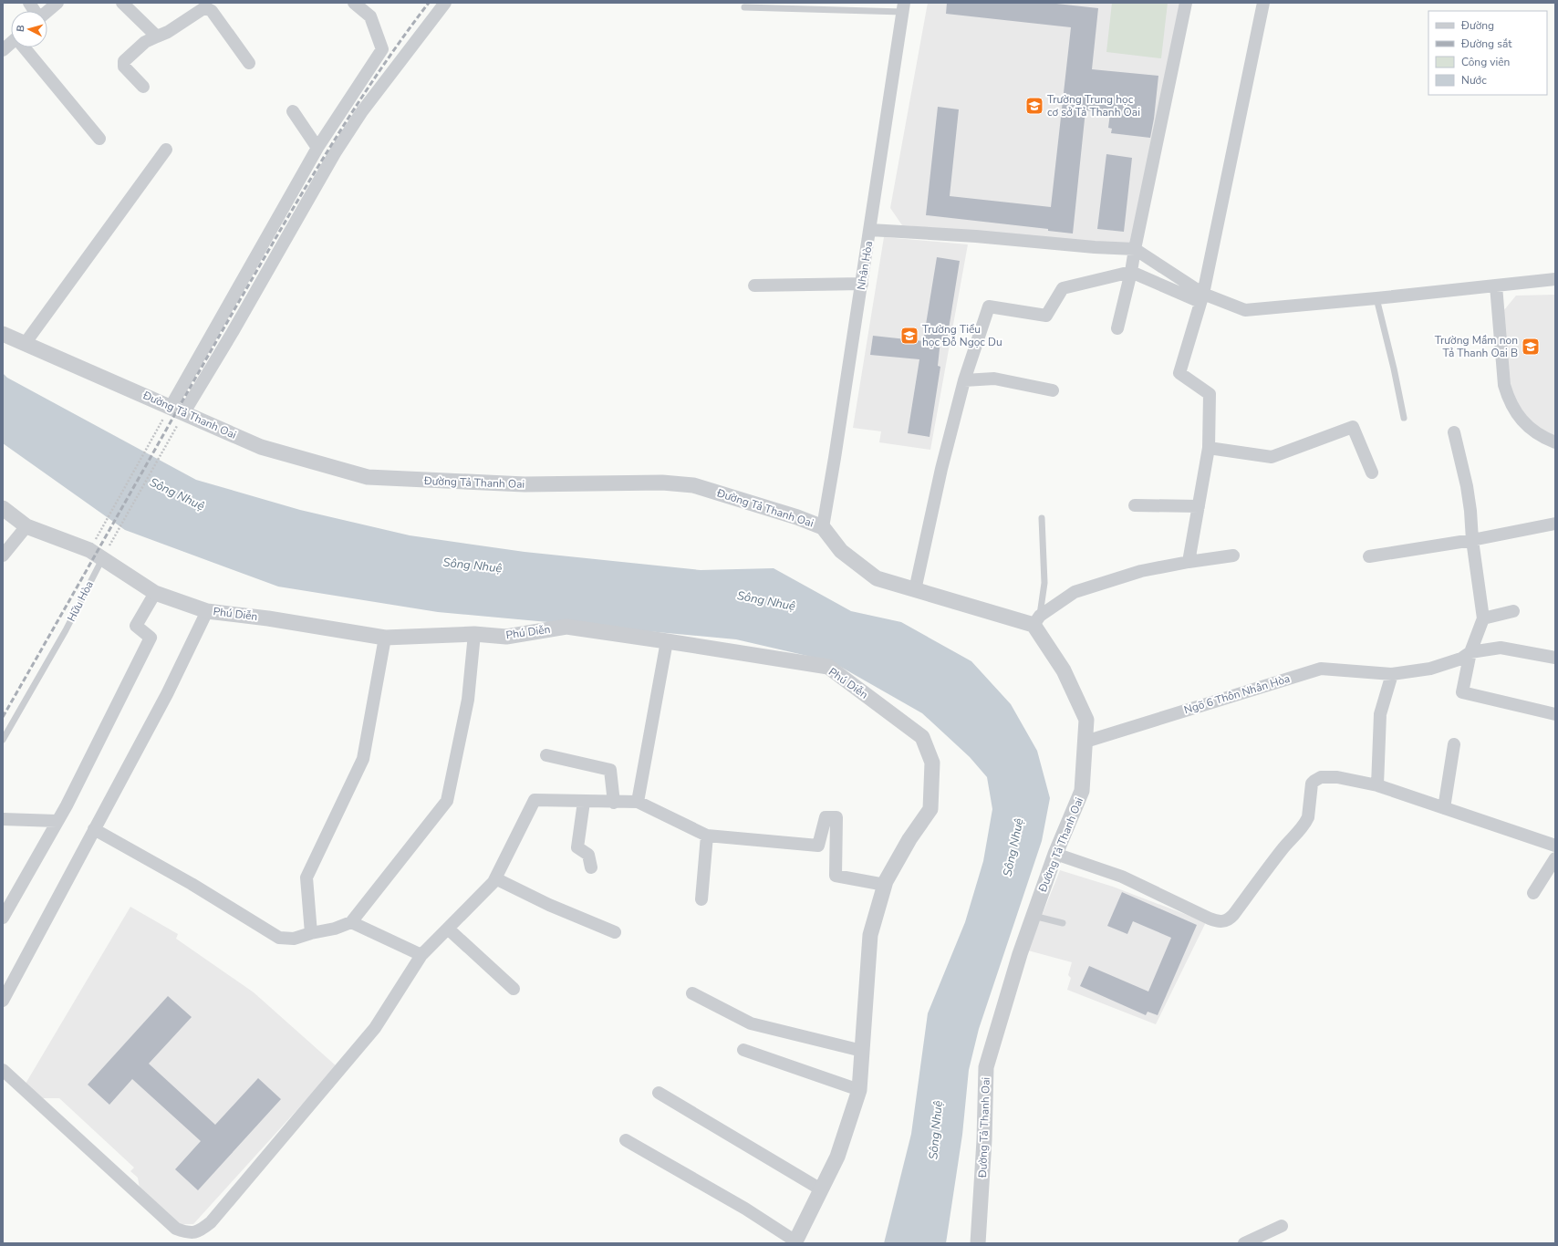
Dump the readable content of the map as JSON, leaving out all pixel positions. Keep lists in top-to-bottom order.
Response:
{
  "streets": {
    "street": [
      "Nhân Hòa",
      "Đường Tả Thanh Oai",
      "Phú Diễn",
      "Ngõ 6 Thôn Nhân Hòa"
    ],
    "lane": ["Hữu Hòa"]
  },
  "crossings": [
    ["Nhân Hòa", "Đường Tả Thanh Oai"],
    ["Đường Tả Thanh Oai", "Ngõ 6 Thôn Nhân Hòa"],
    ["Hữu Hòa", "Phú Diễn"]
  ],
  "water": ["Sông Nhuệ"],
  "places": {
    "school or university": ["Trường Trung học cơ sở Tả Thanh Oai", "Trường Tiểu học Đỗ Ngọc Du", "Trường Mầm non Tả Thanh Oai B"]
  },
  "legend": [
    "Đường",
    "Đường sắt",
    "Công viên",
    "Nước"
  ],
  "north": "left"
}
